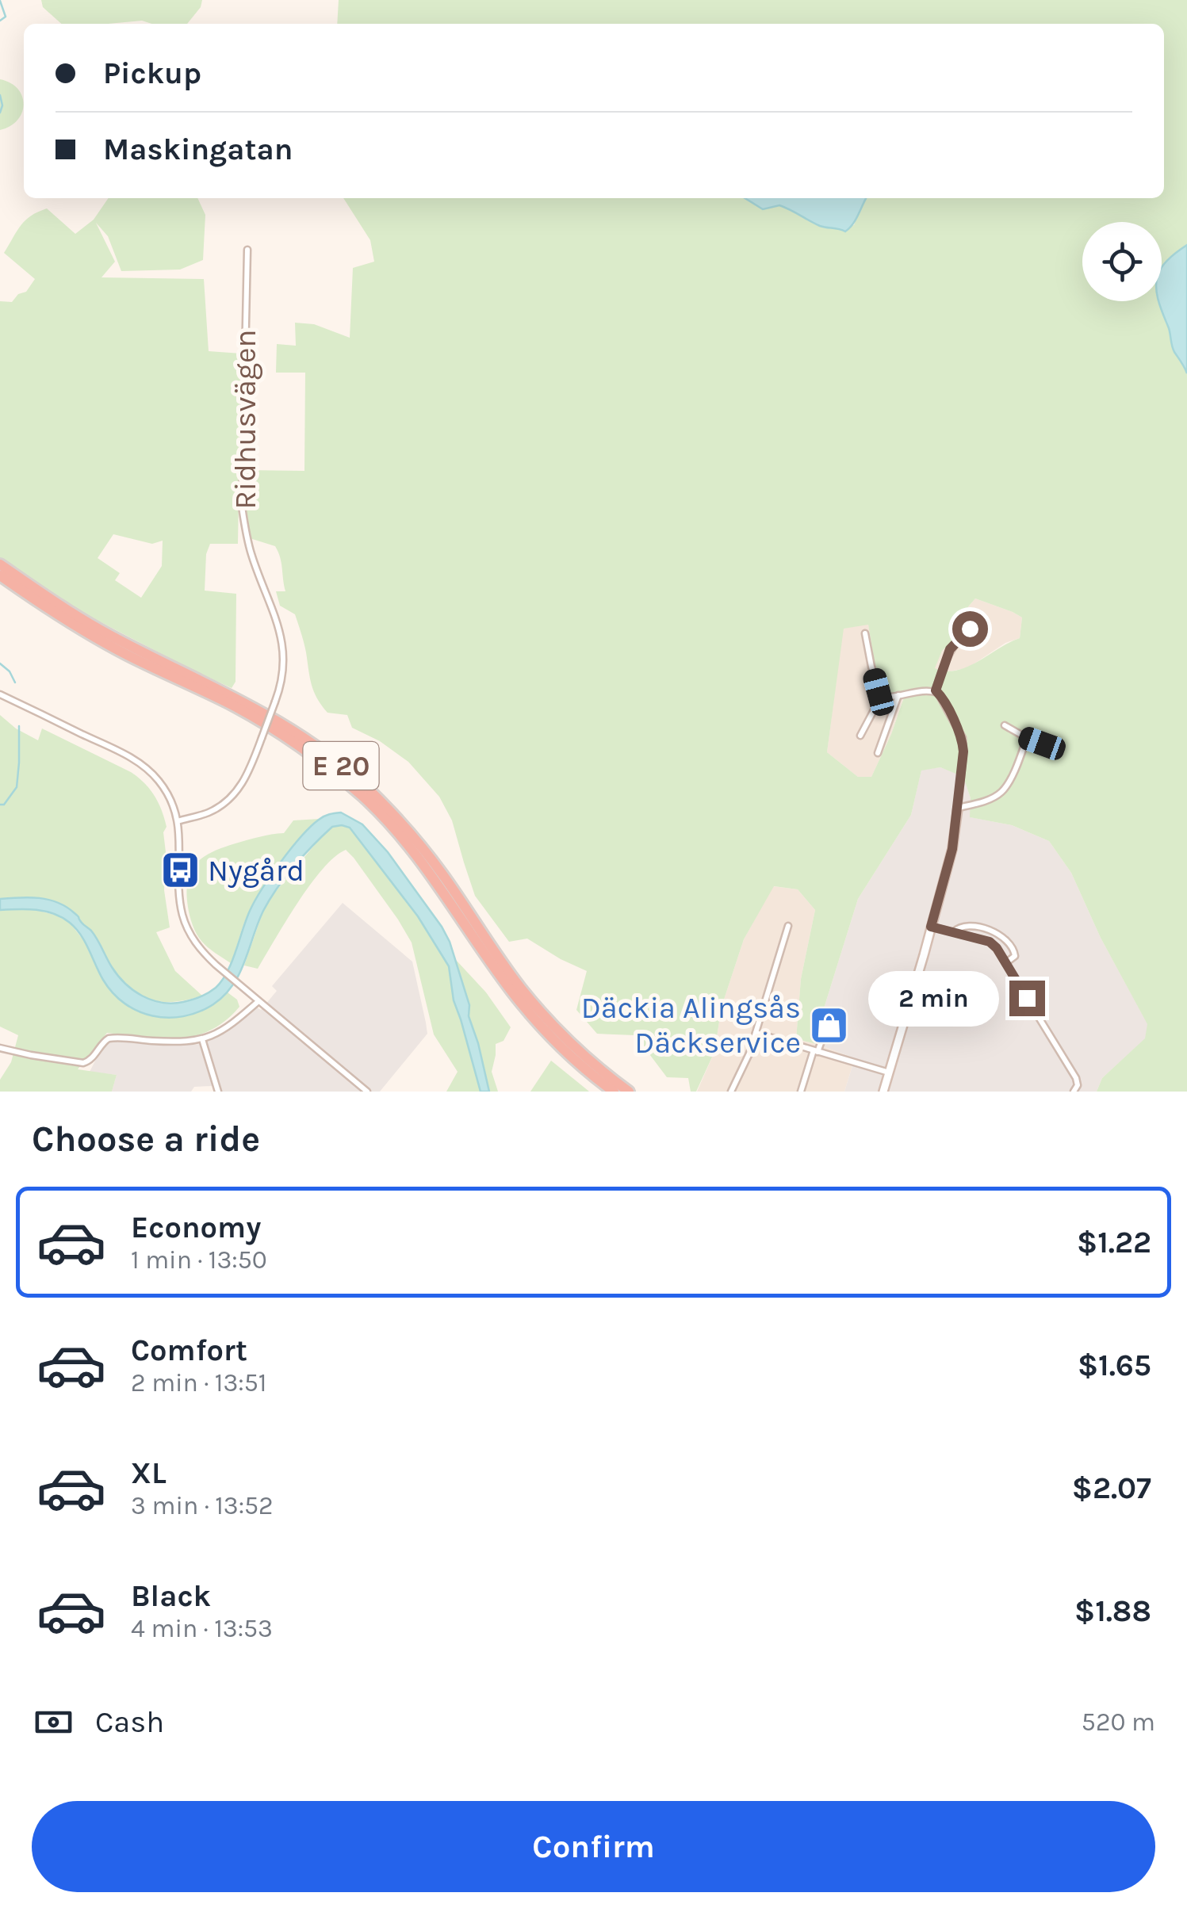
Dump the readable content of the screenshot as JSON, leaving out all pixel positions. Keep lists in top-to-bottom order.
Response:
{
  "streets": {
    "highway": ["E 20"],
    "street": ["Ridhusvägen"]
  },
  "places": {
    "bus stop": ["Nygård"],
    "shop": ["Däckia Alingsås Däckservice"]
  },
  "page": {
    "banner": ["Pickup", "Maskingatan"],
    "bubble": "2 min",
    "heading": "Choose a ride",
    "list": [
      {
        "name": "Economy",
        "note": "1 min · 13:50",
        "value": "$1.22"
      },
      {
        "name": "Comfort",
        "note": "2 min · 13:51",
        "value": "$1.65"
      },
      {
        "name": "XL",
        "note": "3 min · 13:52",
        "value": "$2.07"
      },
      {
        "name": "Black",
        "note": "4 min · 13:53",
        "value": "$1.88"
      }
    ],
    "pay": ["Cash", "520 m"],
    "buttons": "Confirm"
  }
}
